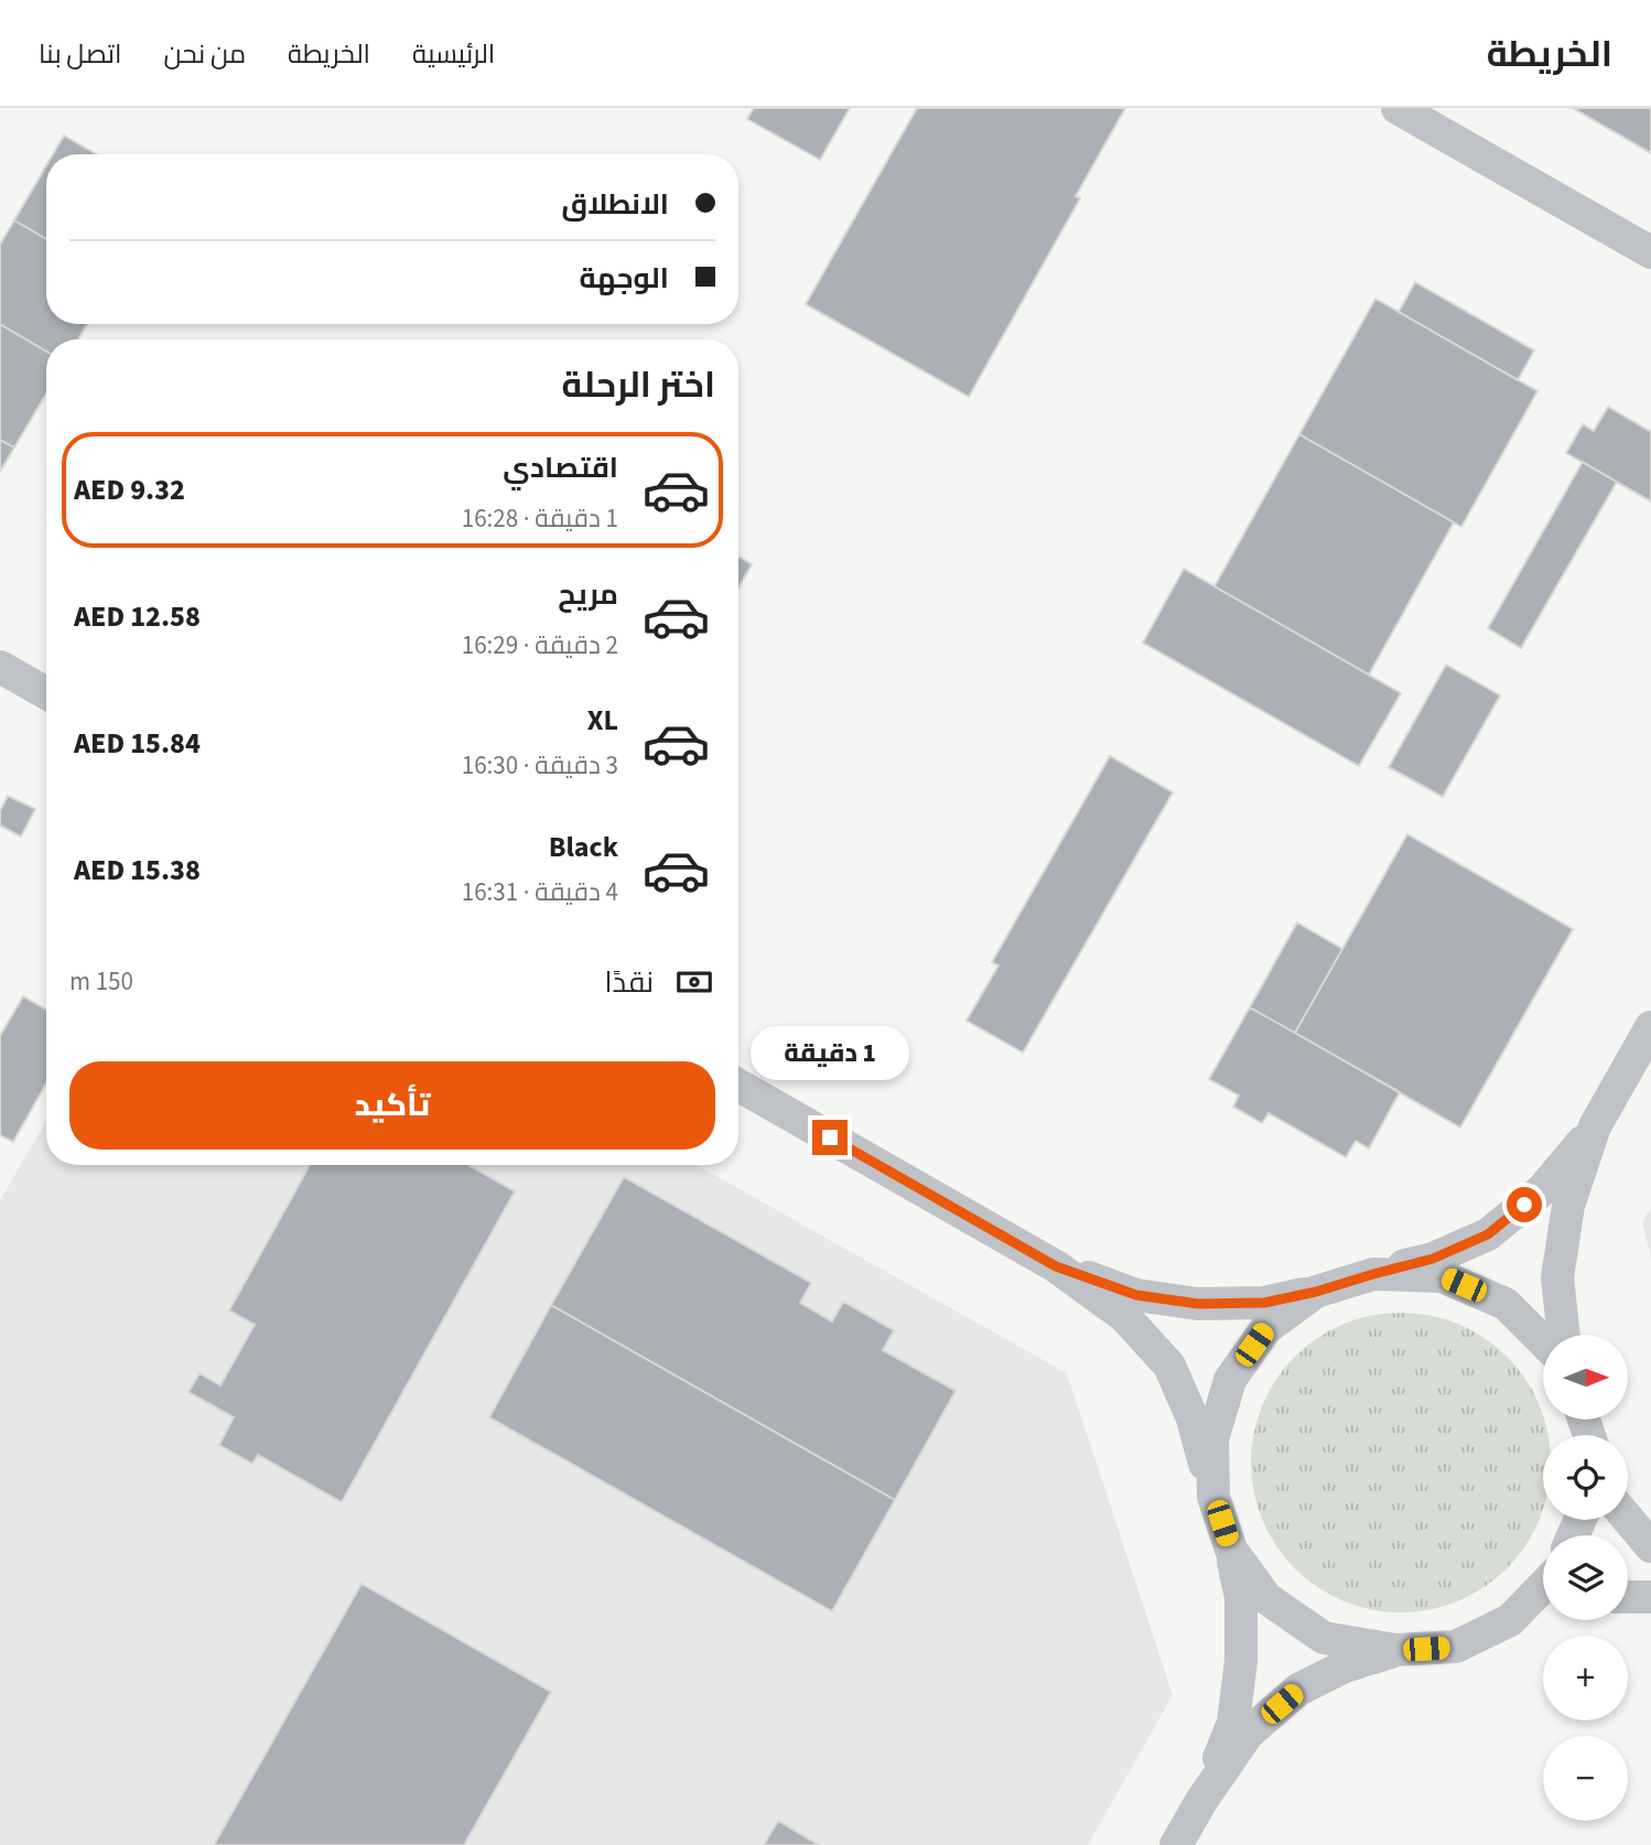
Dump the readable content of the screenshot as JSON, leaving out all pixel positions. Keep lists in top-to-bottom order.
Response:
{
  "north": "right",
  "page": {
    "header": "الخريطة",
    "nav": [
      "الرئيسية",
      "الخريطة",
      "من نحن",
      "اتصل بنا"
    ],
    "banner": ["الانطلاق", "الوجهة"],
    "heading": "اختر الرحلة",
    "list": [
      {
        "name": "اقتصادي",
        "note": "1 دقيقة · 16:28",
        "value": "AED 9.32"
      },
      {
        "name": "مريح",
        "note": "2 دقيقة · 16:29",
        "value": "AED 12.58"
      },
      {
        "name": "XL",
        "note": "3 دقيقة · 16:30",
        "value": "AED 15.84"
      },
      {
        "name": "Black",
        "note": "4 دقيقة · 16:31",
        "value": "AED 15.38"
      }
    ],
    "pay": ["نقدًا", "150 m"],
    "bubble": "1 دقيقة",
    "buttons": "تأكيد",
    "map_buttons": ["+", "−"]
  }
}
